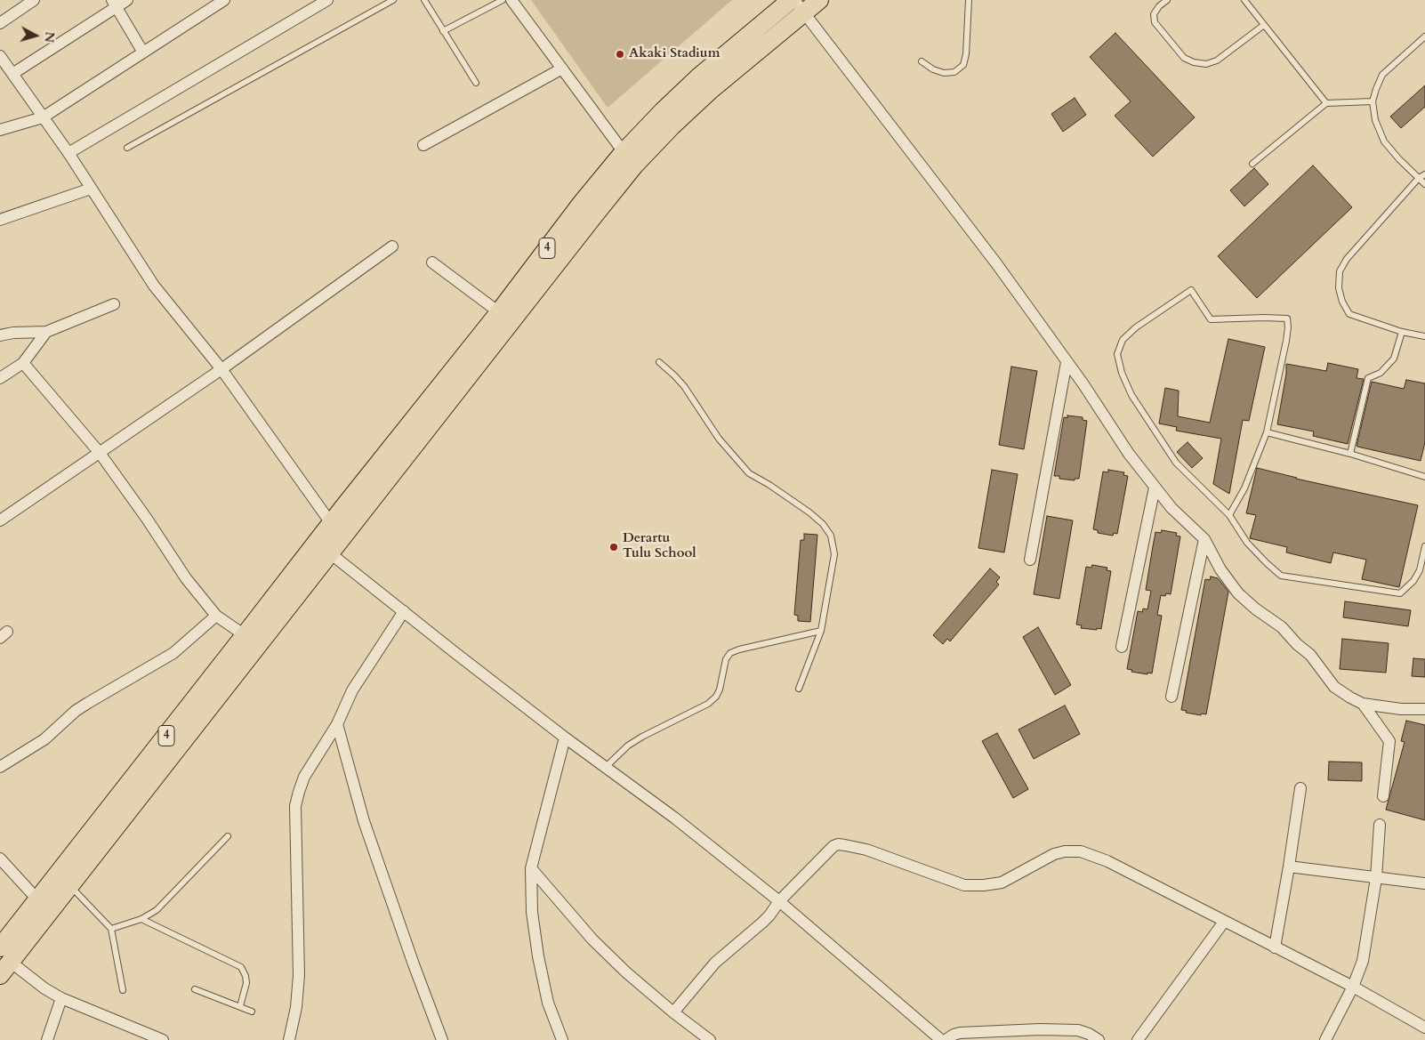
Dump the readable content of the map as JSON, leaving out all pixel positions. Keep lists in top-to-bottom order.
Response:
{
  "streets": {
    "main road": ["4"]
  },
  "places": ["Akaki Stadium", "Derartu Tulu School"],
  "north": "right"
}
